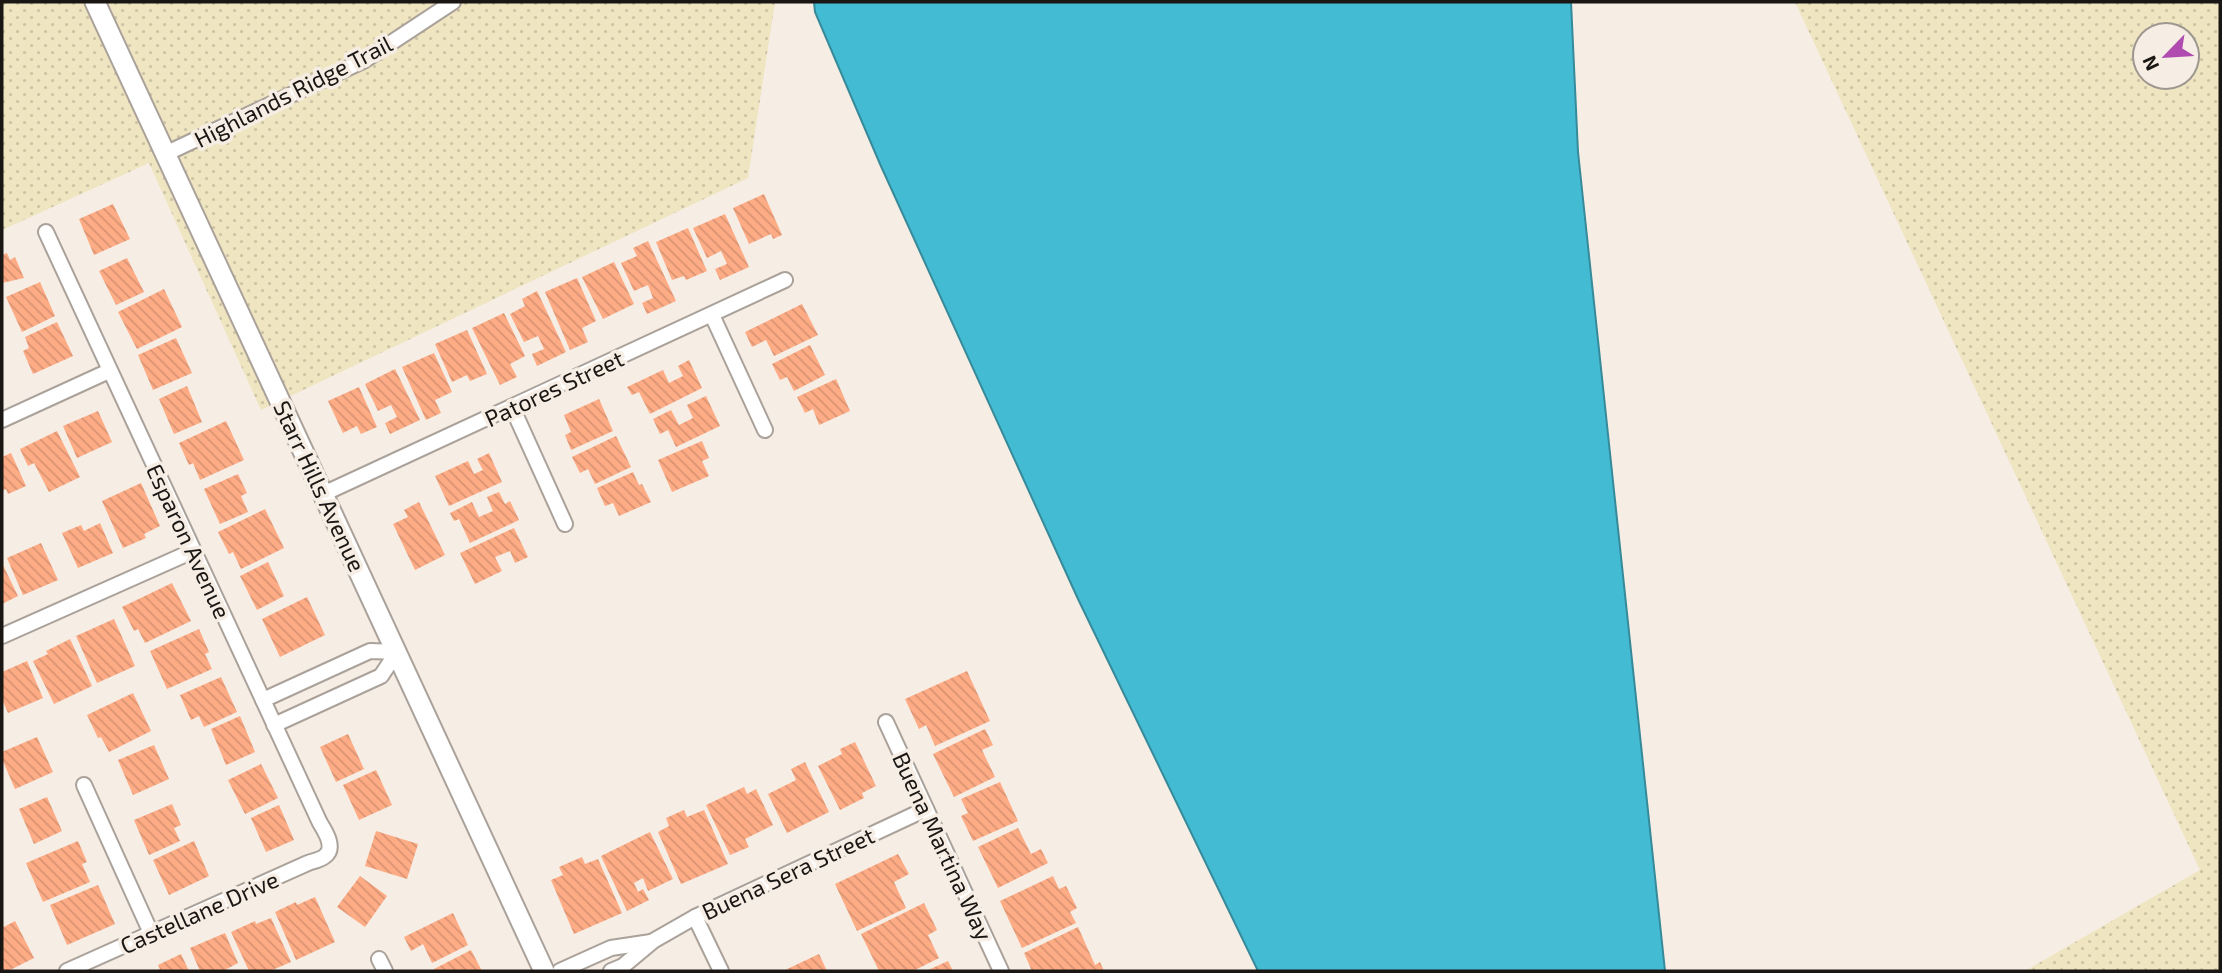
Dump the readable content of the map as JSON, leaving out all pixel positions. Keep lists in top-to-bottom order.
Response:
{
  "streets": {
    "street": [
      "Highlands Ridge Trail",
      "Patores Street",
      "Starr Hills Avenue",
      "Esparon Avenue",
      "Buena Martina Way",
      "Buena Sera Street",
      "Castellane Drive"
    ]
  },
  "crossings": [
    ["Highlands Ridge Trail", "Starr Hills Avenue"],
    ["Patores Street", "Starr Hills Avenue"],
    ["Esparon Avenue", "Castellane Drive"],
    ["Buena Martina Way", "Buena Sera Street"]
  ],
  "north": "bottom left"
}
